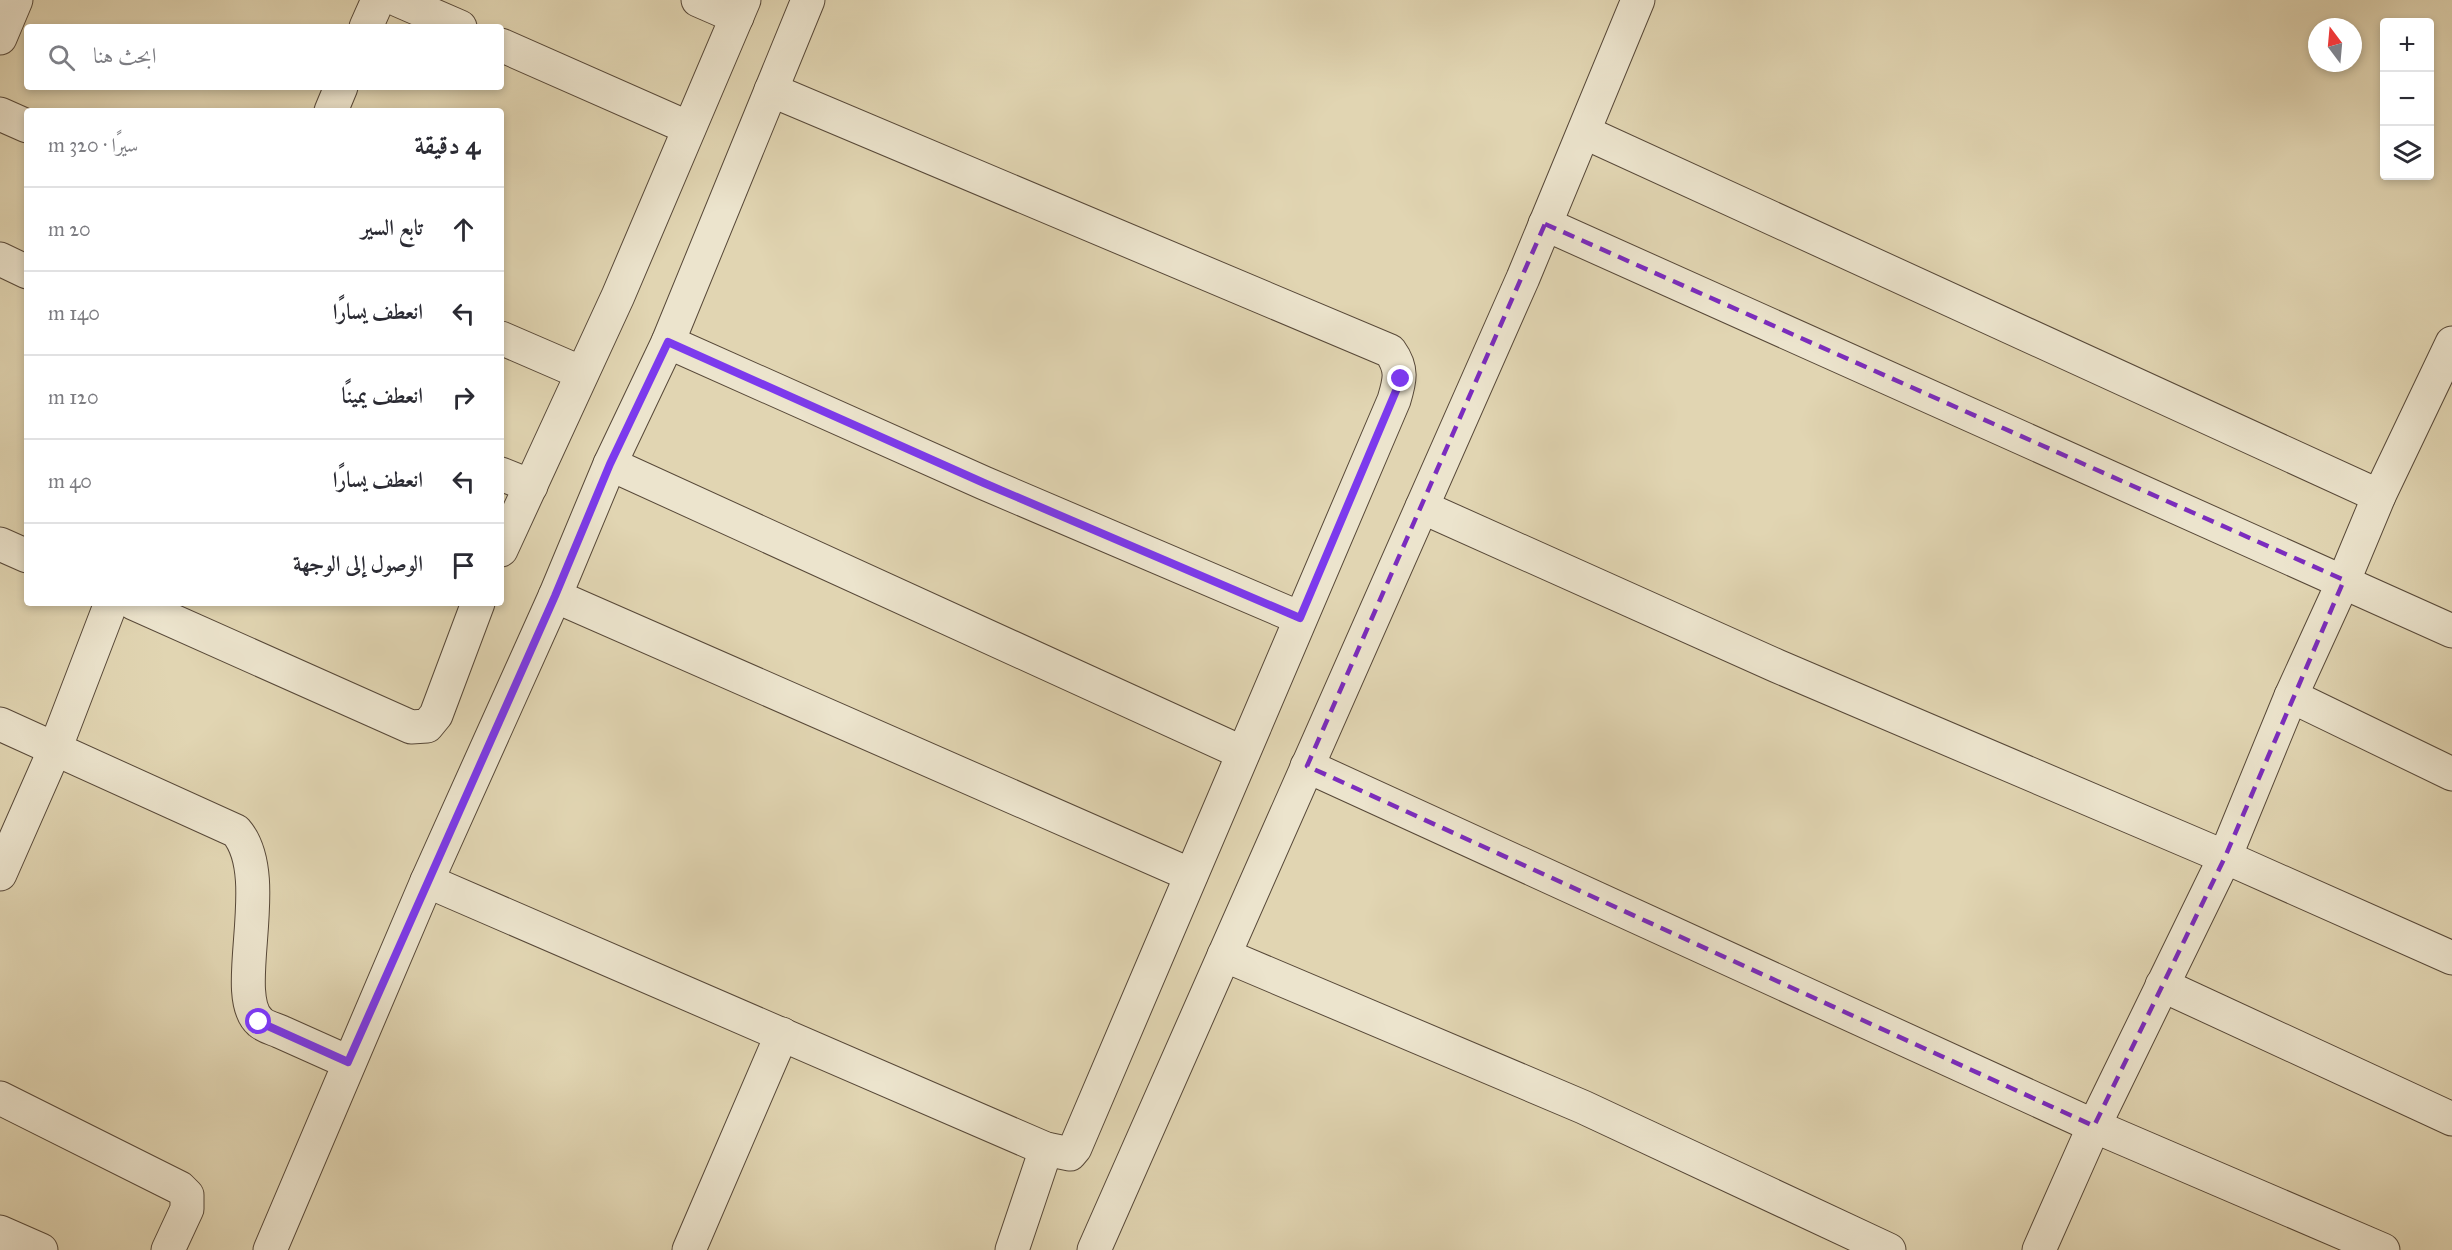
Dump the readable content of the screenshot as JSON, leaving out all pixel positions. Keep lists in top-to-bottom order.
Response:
{
  "north": "top",
  "page": {
    "map_buttons": ["+", "−"],
    "search": "ابحث هنا",
    "heading": ["4 دقيقة", "سيرًا · 320 m"],
    "list": [
      ["تابع السير", "20 m"],
      ["انعطف يسارًا", "140 m"],
      ["انعطف يمينًا", "120 m"],
      ["انعطف يسارًا", "40 m"],
      "الوصول إلى الوجهة"
    ]
  }
}
